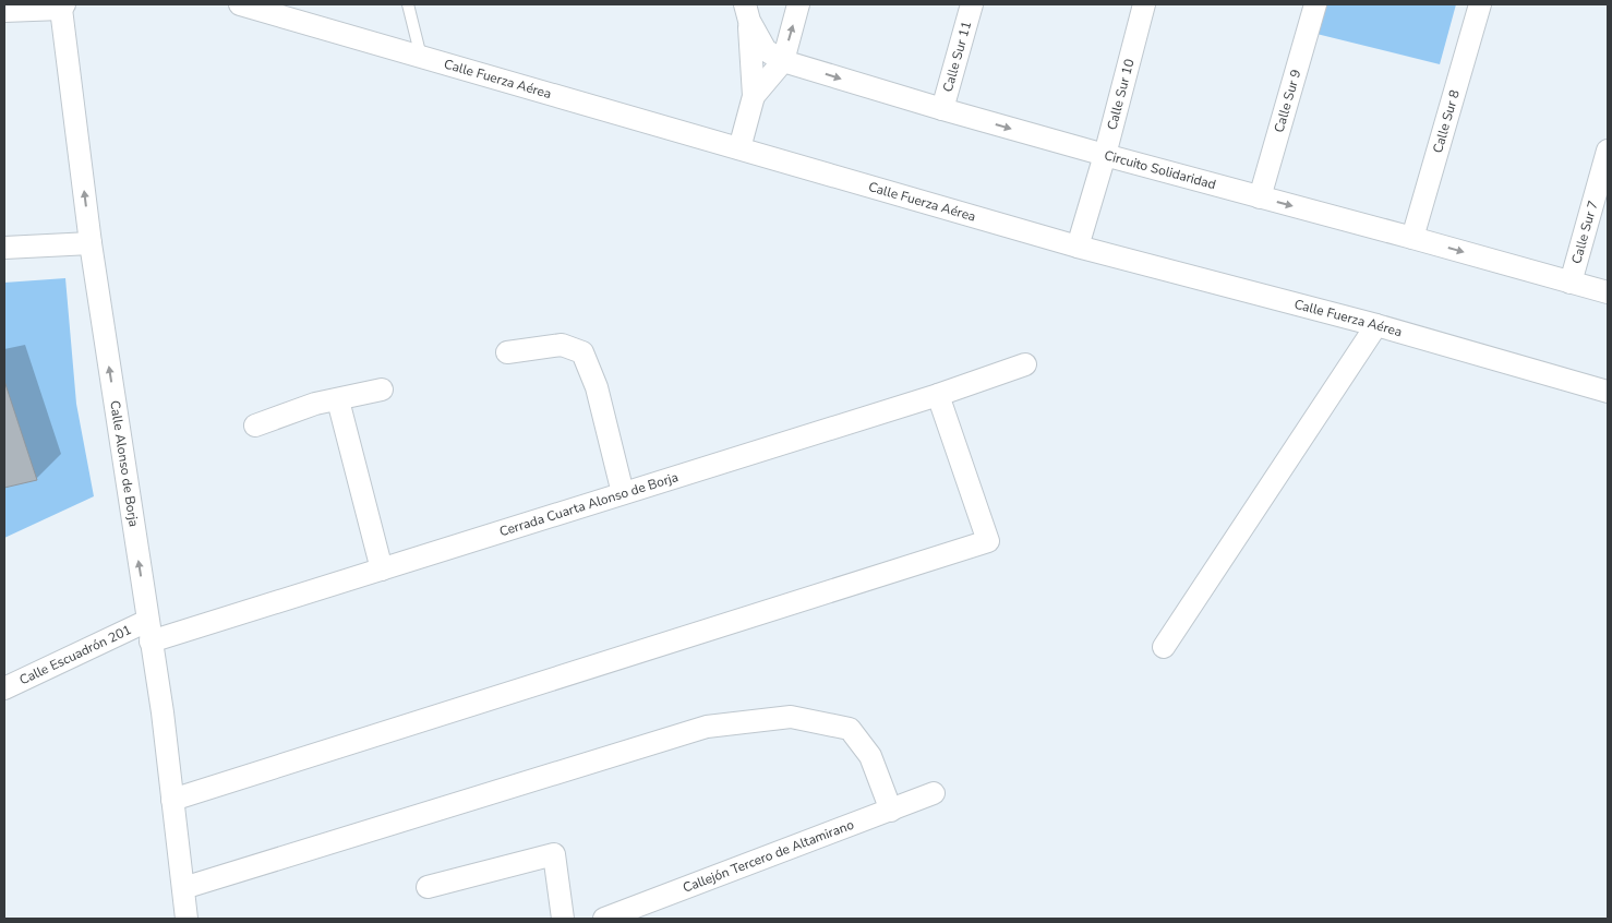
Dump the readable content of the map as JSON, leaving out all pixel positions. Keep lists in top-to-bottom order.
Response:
{
  "streets": {
    "street": [
      "Calle Sur 11",
      "Calle Fuerza Aérea",
      "Calle Sur 10",
      "Calle Sur 9",
      "Calle Sur 8",
      "Circuito Solidaridad",
      "Calle Sur 7",
      "Calle Alonso de Borja",
      "Cerrada Cuarta Alonso de Borja",
      "Calle Escuadrón 201",
      "Callejón Tercero de Altamirano"
    ]
  },
  "crossings": [
    ["Calle Sur 11", "Circuito Solidaridad"],
    ["Calle Fuerza Aérea", "Calle Sur 10"],
    ["Calle Sur 10", "Circuito Solidaridad"],
    ["Calle Sur 9", "Circuito Solidaridad"],
    ["Calle Sur 8", "Circuito Solidaridad"],
    ["Circuito Solidaridad", "Calle Sur 7"],
    ["Calle Alonso de Borja", "Cerrada Cuarta Alonso de Borja"],
    ["Calle Alonso de Borja", "Calle Escuadrón 201"],
    ["Cerrada Cuarta Alonso de Borja", "Calle Escuadrón 201"]
  ],
  "one_way": ["Circuito Solidaridad", "Calle Alonso de Borja"]
}
